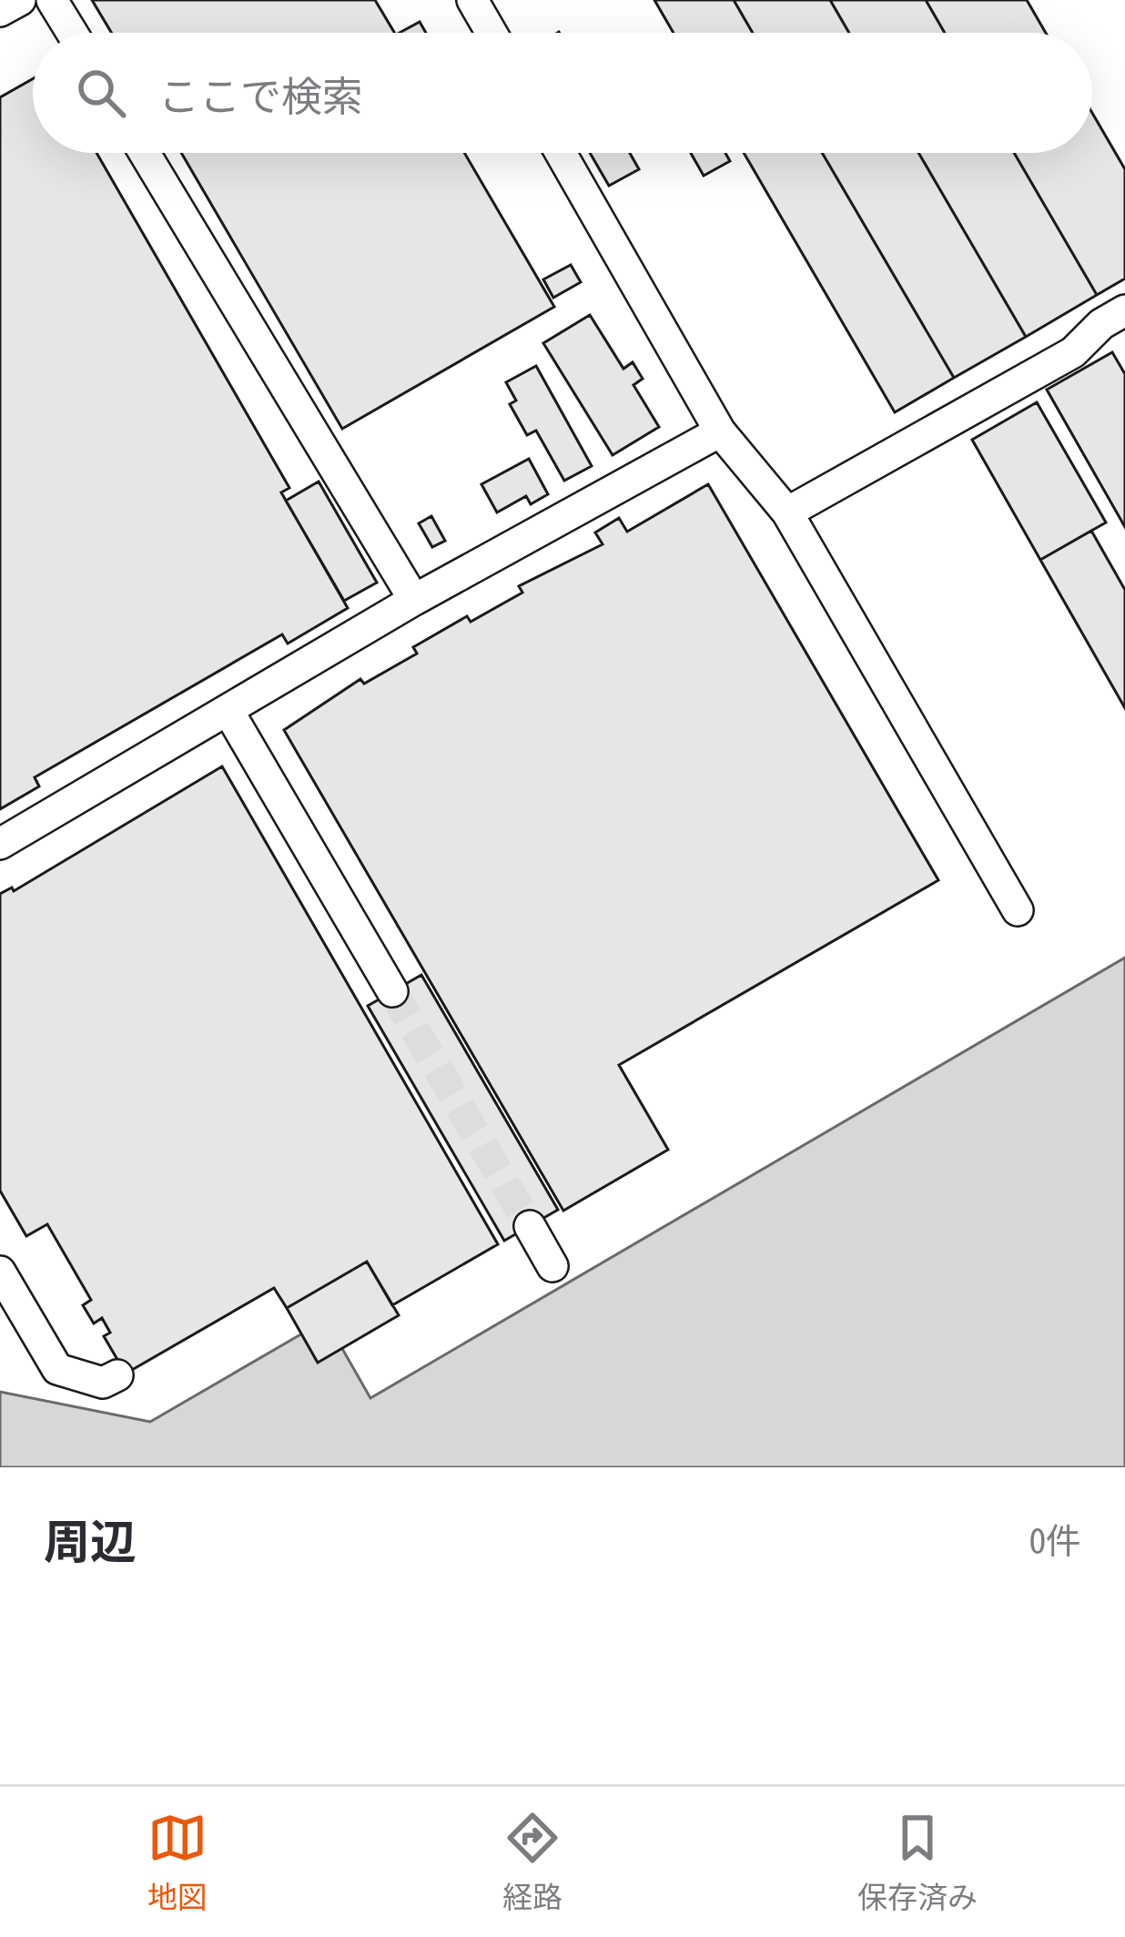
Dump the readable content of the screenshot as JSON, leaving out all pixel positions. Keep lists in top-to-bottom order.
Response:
{
  "page": {
    "search": "ここで検索",
    "heading": ["周辺", "0件"],
    "nav": ["地図", "経路", "保存済み"]
  }
}
